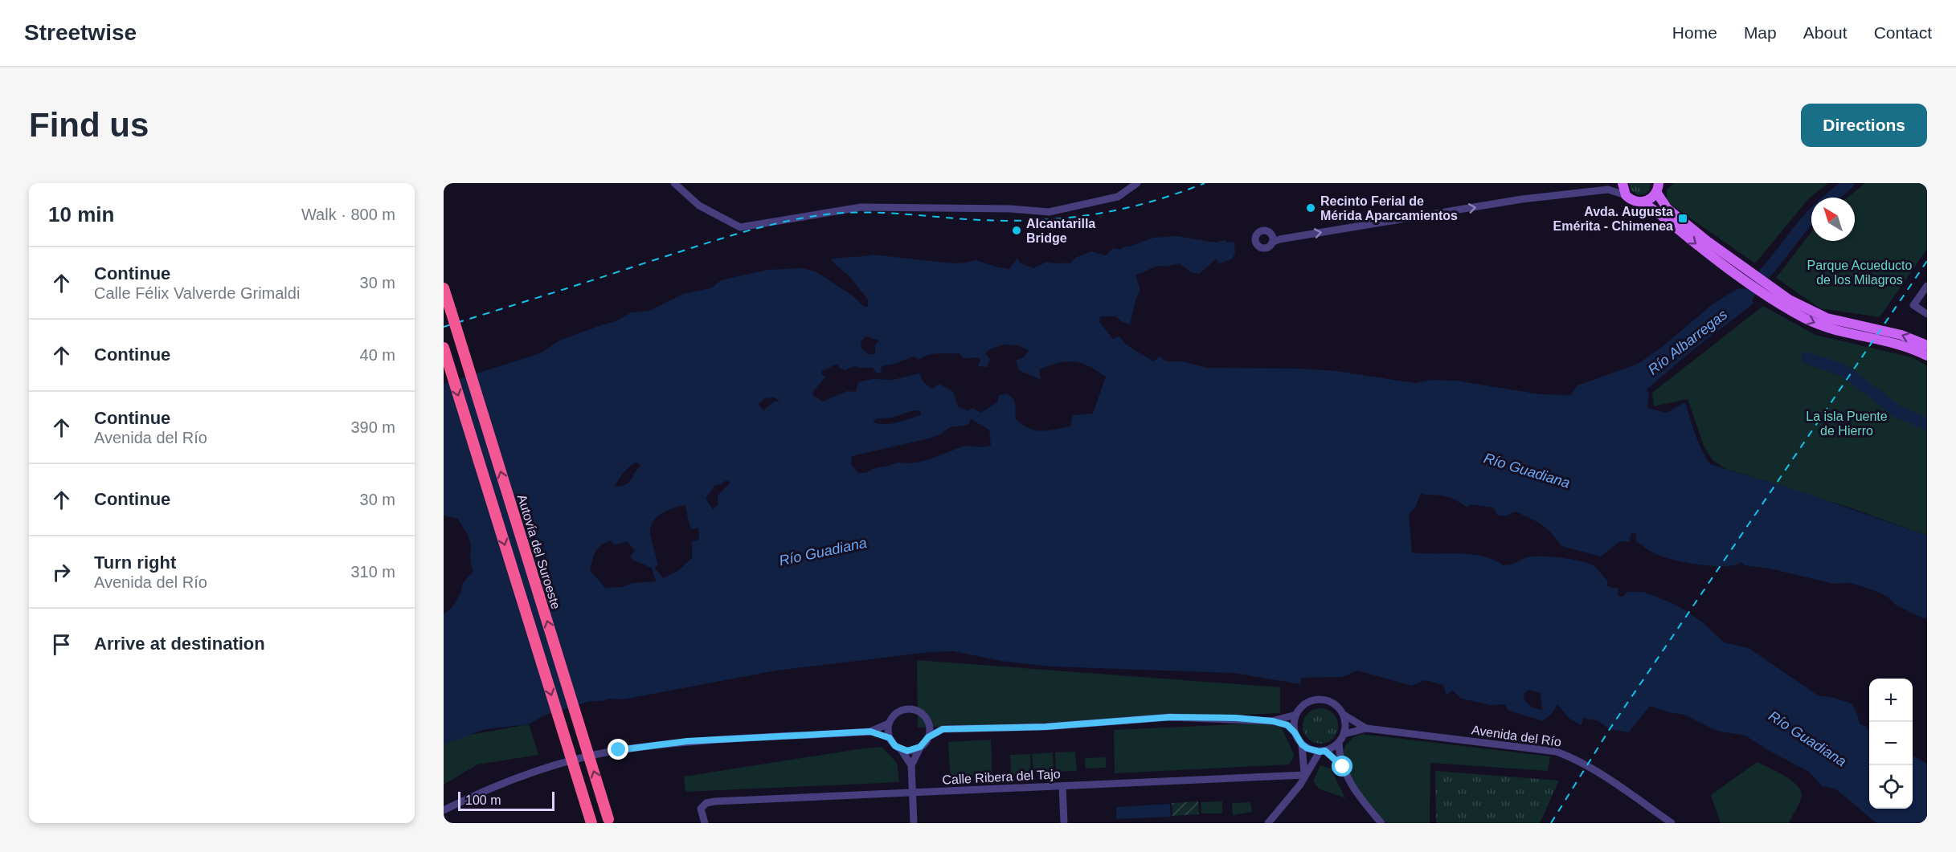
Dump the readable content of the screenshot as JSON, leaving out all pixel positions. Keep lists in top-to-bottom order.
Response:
{
  "streets": {
    "highway": ["Autovía del Suroeste"],
    "street": ["Avenida del Río", "Calle Ribera del Tajo"]
  },
  "water": ["Río Albarregas", "Río Guadiana"],
  "parks": ["Parque Acueducto de los Milagros", "La isla Puente de Hierro"],
  "places": {
    "other": ["Recinto Ferial de Mérida Aparcamientos", "Alcantarilla Bridge"],
    "transit": ["Avda. Augusta Emérita - Chimenea"]
  },
  "scale_bar": "100 m",
  "north": "top left",
  "page": {
    "header": "Streetwise",
    "nav": [
      "Home",
      "Map",
      "About",
      "Contact"
    ],
    "buttons": "Directions",
    "title": "Find us",
    "heading": ["10 min", "Walk · 800 m"],
    "list": [
      ["Continue", "Calle Félix Valverde Grimaldi", "30 m"],
      ["Continue", "40 m"],
      ["Continue", "Avenida del Río", "390 m"],
      ["Continue", "30 m"],
      ["Turn right", "Avenida del Río", "310 m"],
      "Arrive at destination"
    ],
    "map_buttons": ["+", "−"],
    "scale": "100 m"
  }
}
